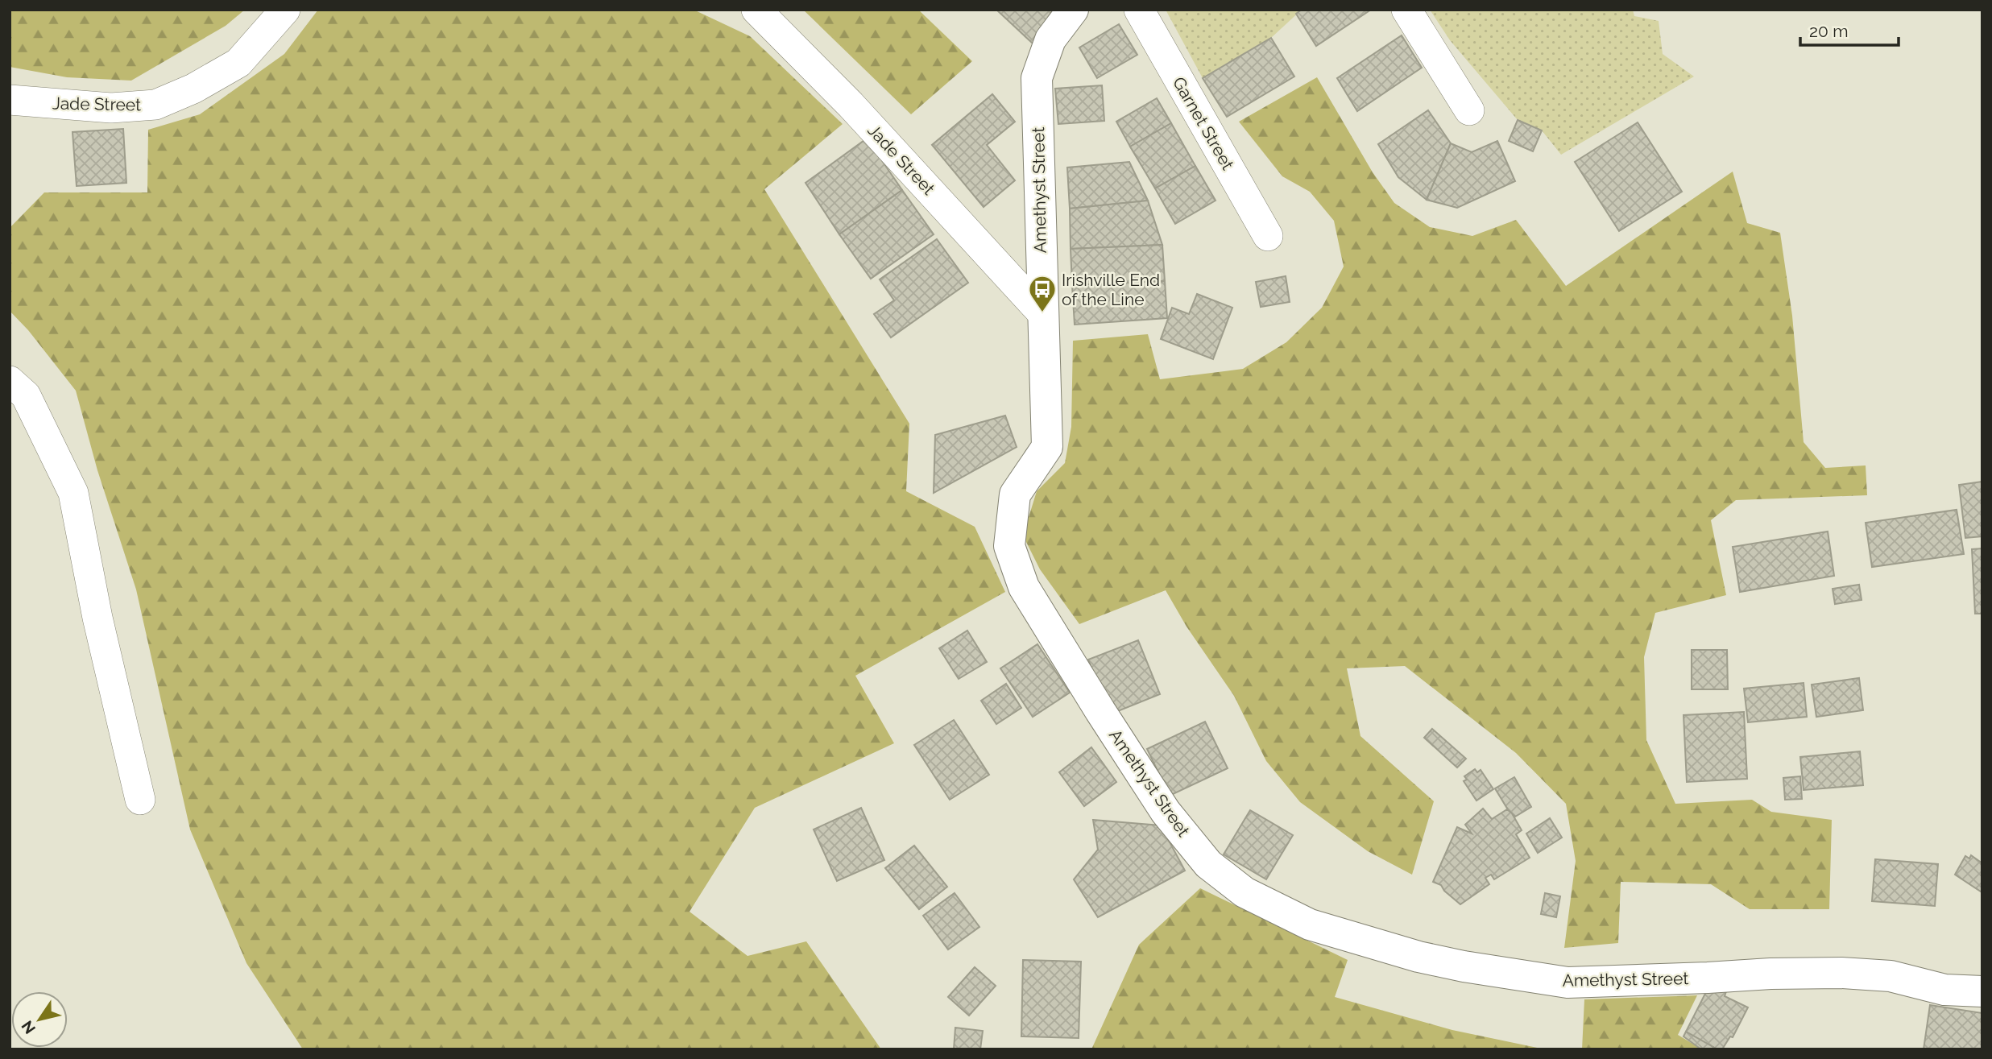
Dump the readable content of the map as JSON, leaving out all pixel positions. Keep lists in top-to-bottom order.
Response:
{
  "streets": {
    "street": ["Jade Street", "Garnet Street", "Amethyst Street"]
  },
  "crossings": [
    ["Jade Street", "Amethyst Street"]
  ],
  "places": {
    "bus stop": ["Irishville End of the Line"]
  },
  "scale_bar": "20 m",
  "north": "bottom left"
}
